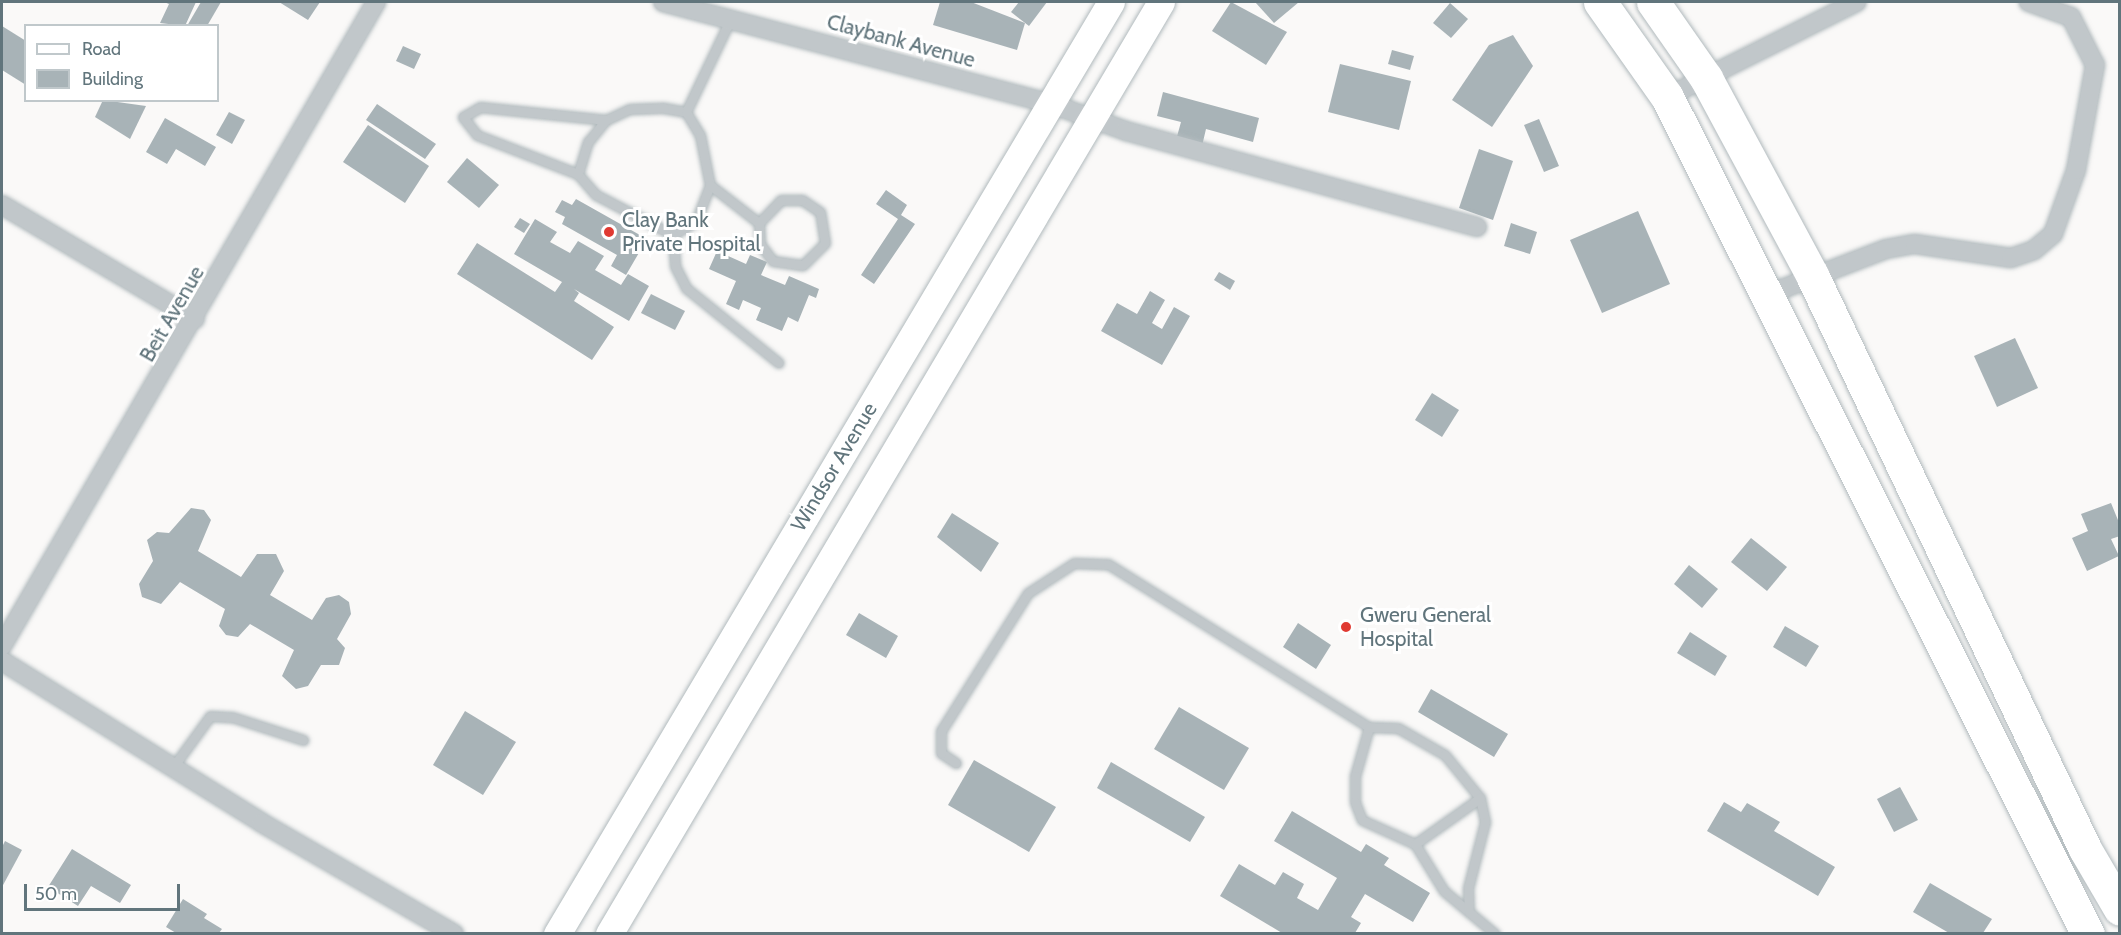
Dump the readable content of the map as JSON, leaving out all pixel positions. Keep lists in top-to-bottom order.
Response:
{
  "streets": {
    "main road": ["Windsor Avenue"],
    "street": ["Claybank Avenue", "Beit Avenue"]
  },
  "crossings": [
    ["Claybank Avenue", "Windsor Avenue"]
  ],
  "places": ["Clay Bank Private Hospital", "Gweru General Hospital"],
  "legend": ["Road", "Building"],
  "scale_bar": "50 m"
}
